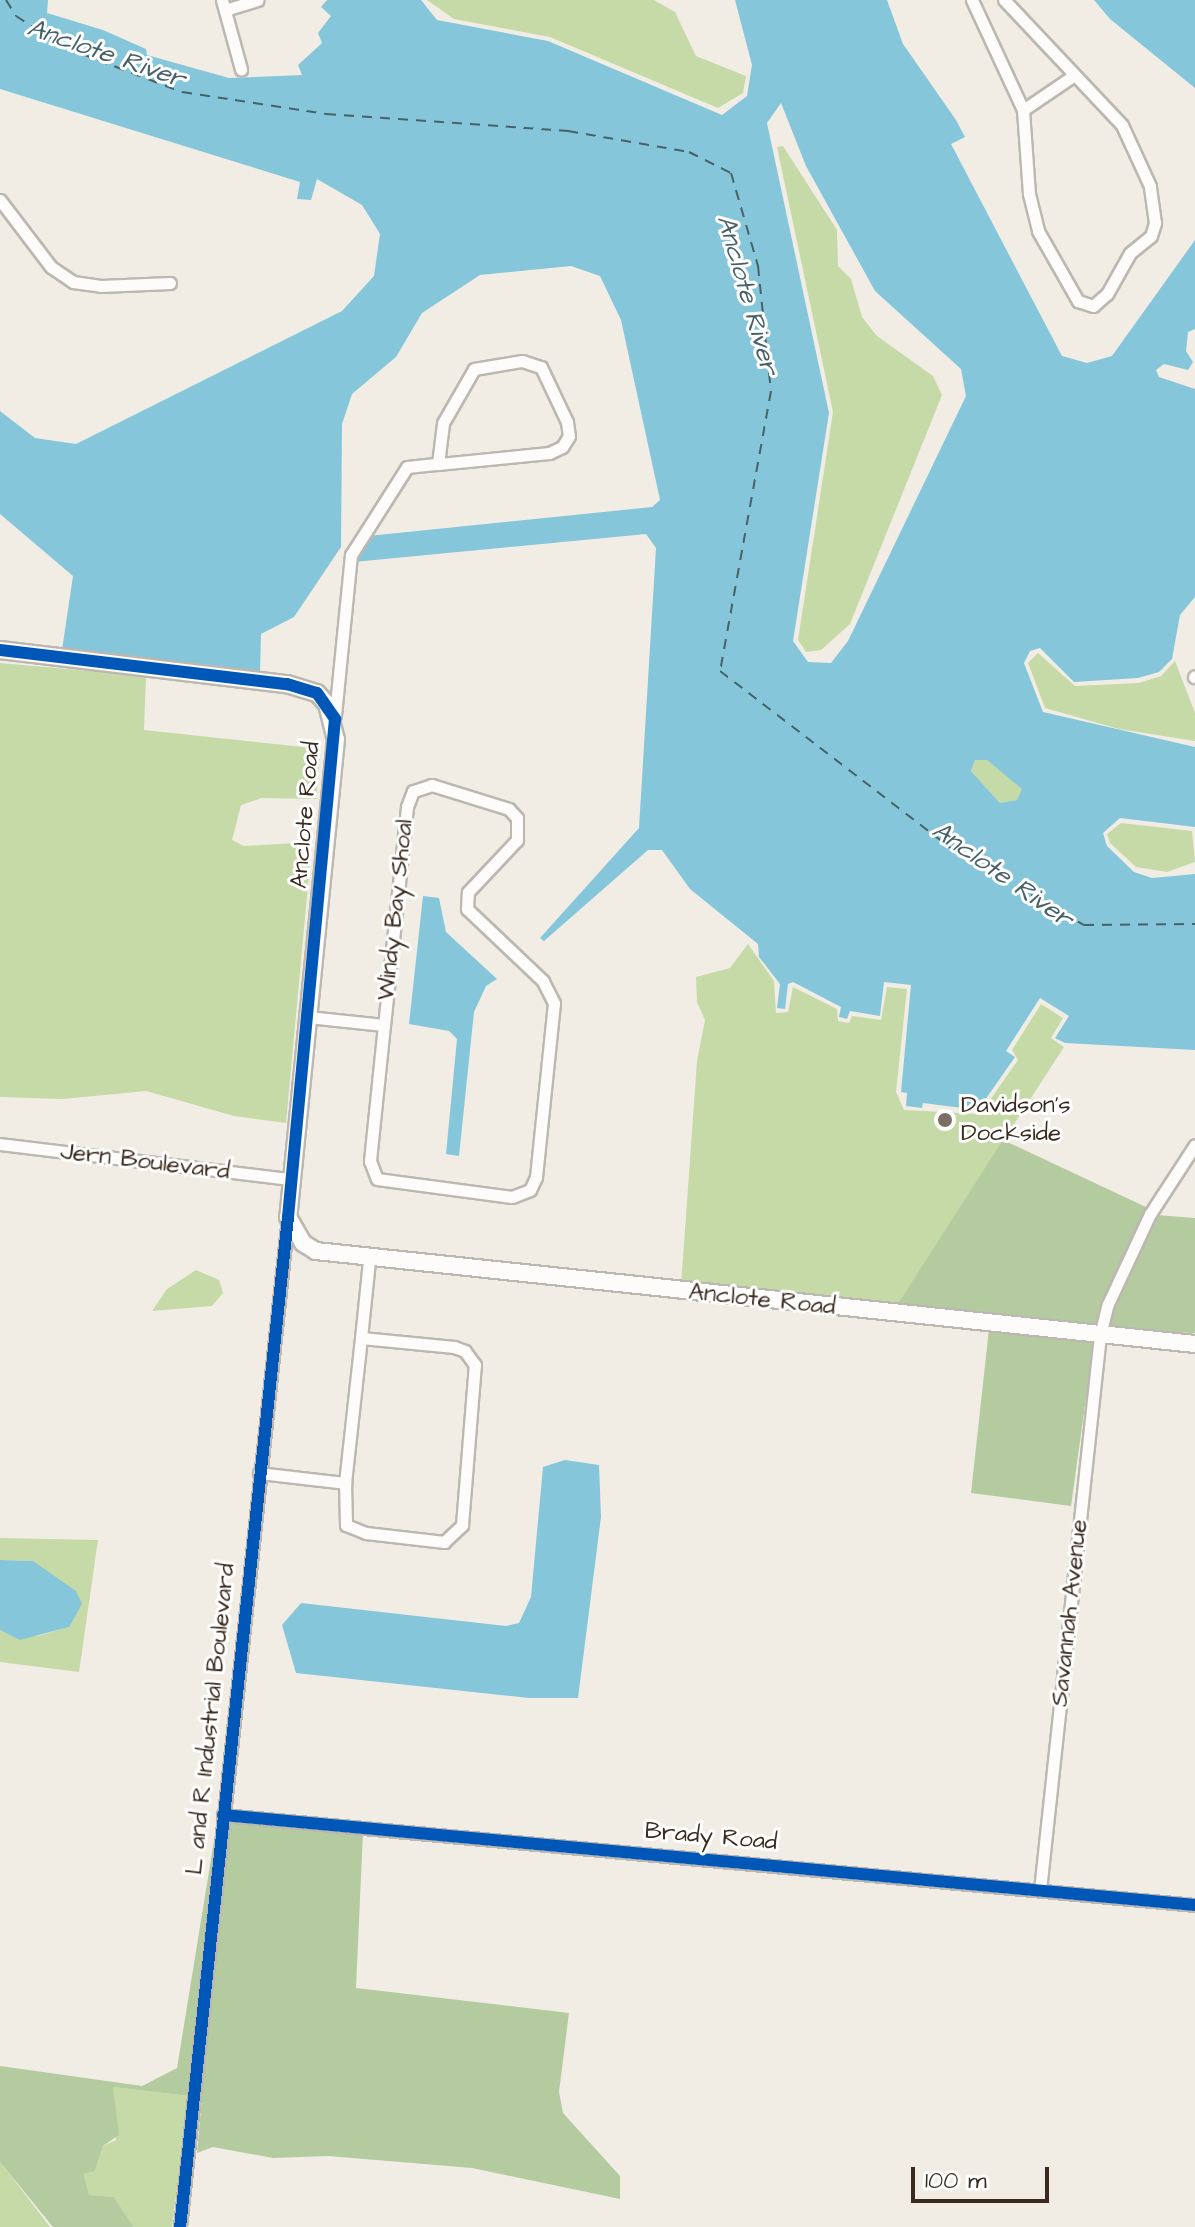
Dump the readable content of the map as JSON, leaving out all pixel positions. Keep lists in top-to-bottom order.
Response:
{
  "streets": {
    "street": [
      "Anclote Road",
      "Windy Bay Shoal",
      "Jern Boulevard",
      "Savannah Avenue",
      "L and R Industrial Boulevard",
      "Brady Road"
    ]
  },
  "crossings": [
    ["Anclote Road", "Windy Bay Shoal"],
    ["Anclote Road", "Jern Boulevard"],
    ["Anclote Road", "Savannah Avenue"],
    ["Anclote Road", "L and R Industrial Boulevard"],
    ["Savannah Avenue", "Brady Road"],
    ["L and R Industrial Boulevard", "Brady Road"]
  ],
  "water": ["Anclote River"],
  "places": ["Davidson's Dockside"],
  "scale_bar": "100 m"
}
